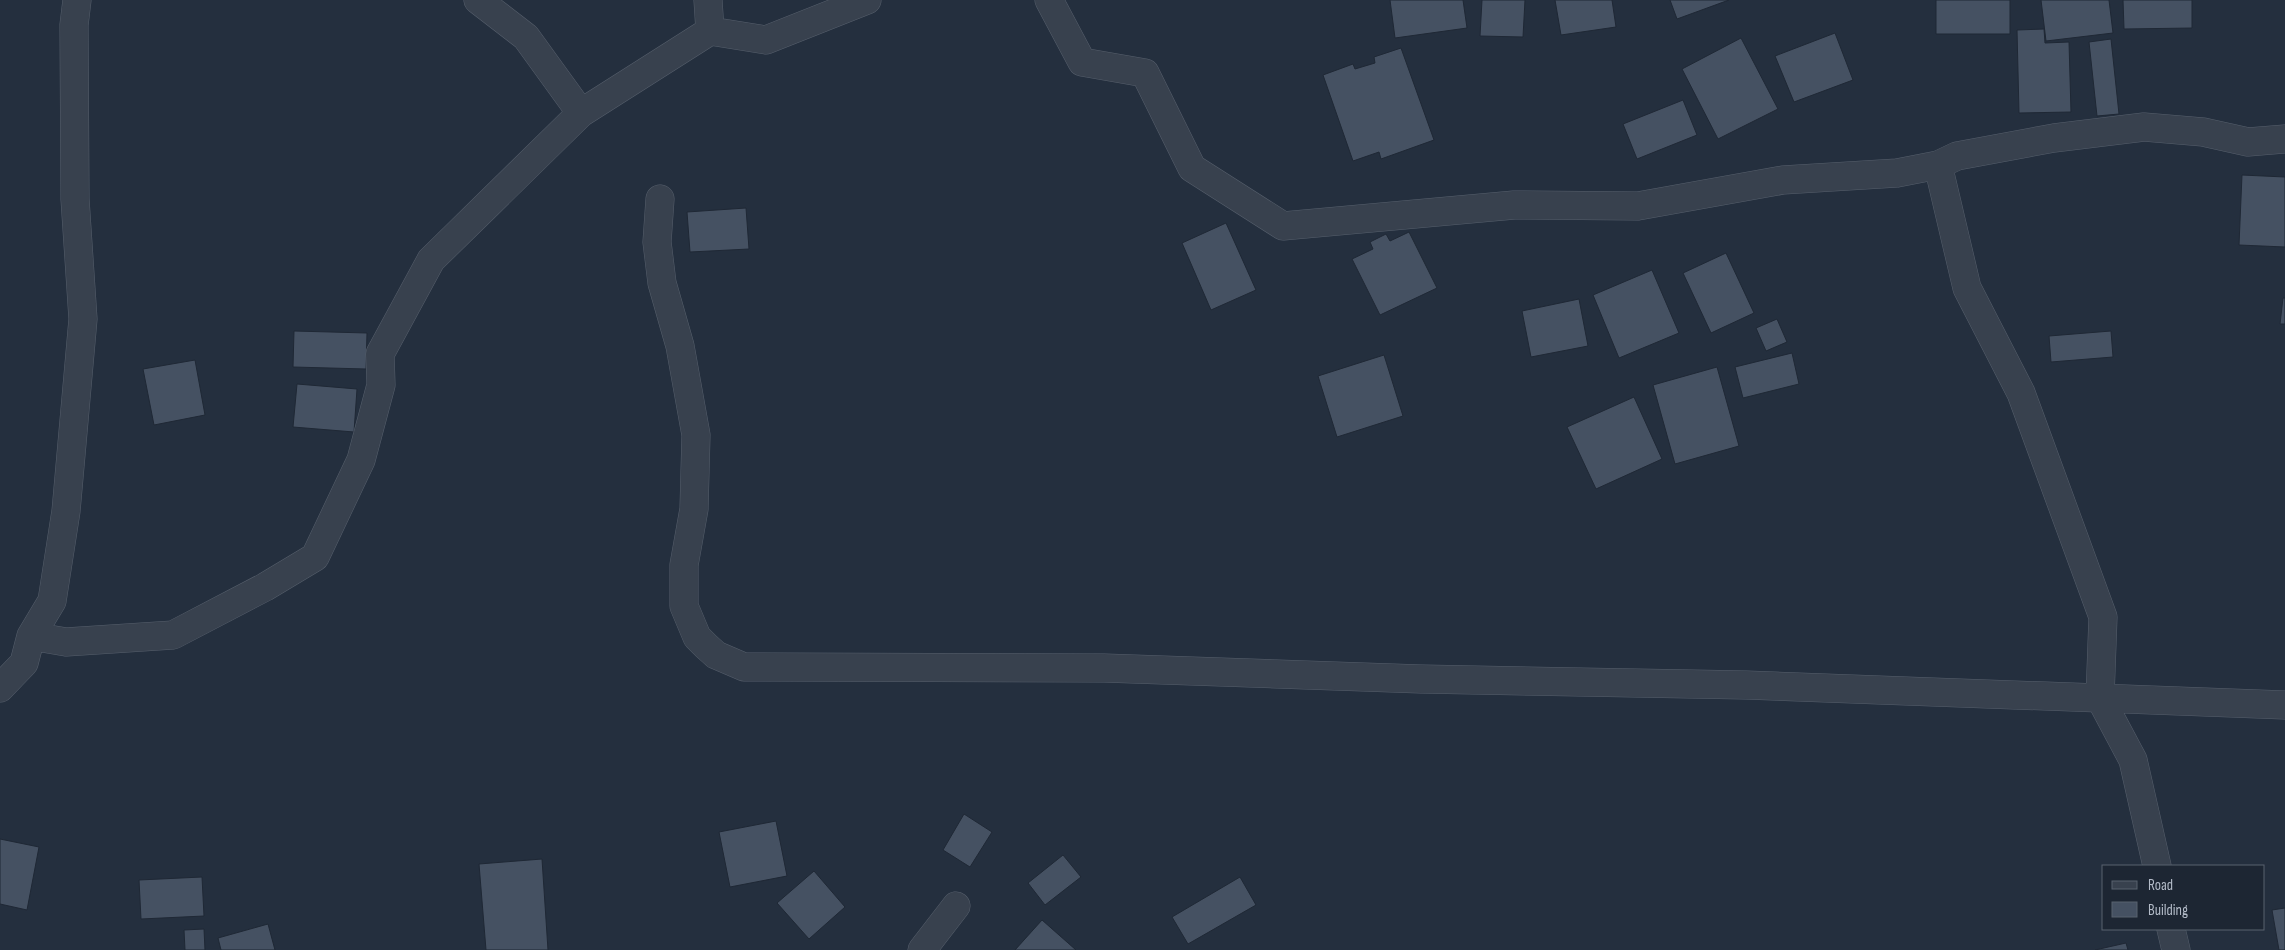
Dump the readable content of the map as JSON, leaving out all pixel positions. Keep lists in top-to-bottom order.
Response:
{
  "legend": ["Road", "Building"]
}
